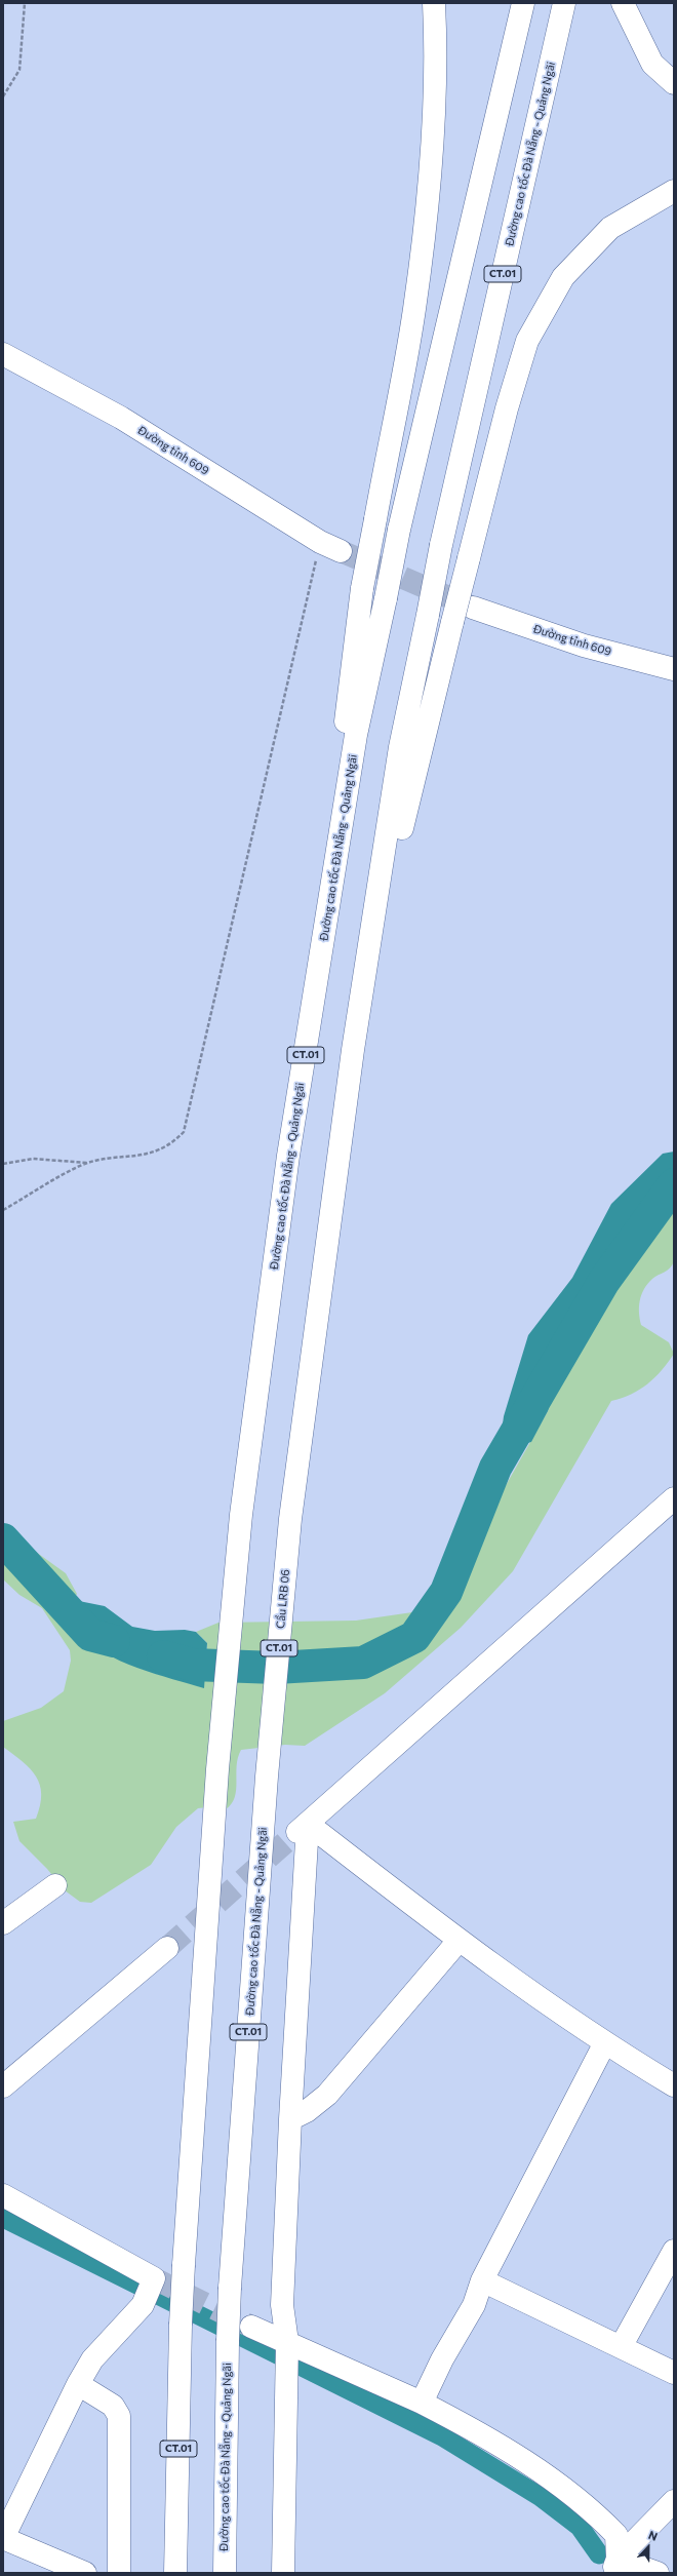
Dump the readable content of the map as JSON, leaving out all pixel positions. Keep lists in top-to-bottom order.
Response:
{
  "streets": {
    "main road": [
      "Đường cao tốc Đà Nẵng - Quảng Ngãi",
      "CT.01",
      "Đường tỉnh 609",
      "Cầu LRB 06"
    ]
  },
  "crossings": [
    ["Đường cao tốc Đà Nẵng - Quảng Ngãi", "Cầu LRB 06"]
  ],
  "north": "top"
}
